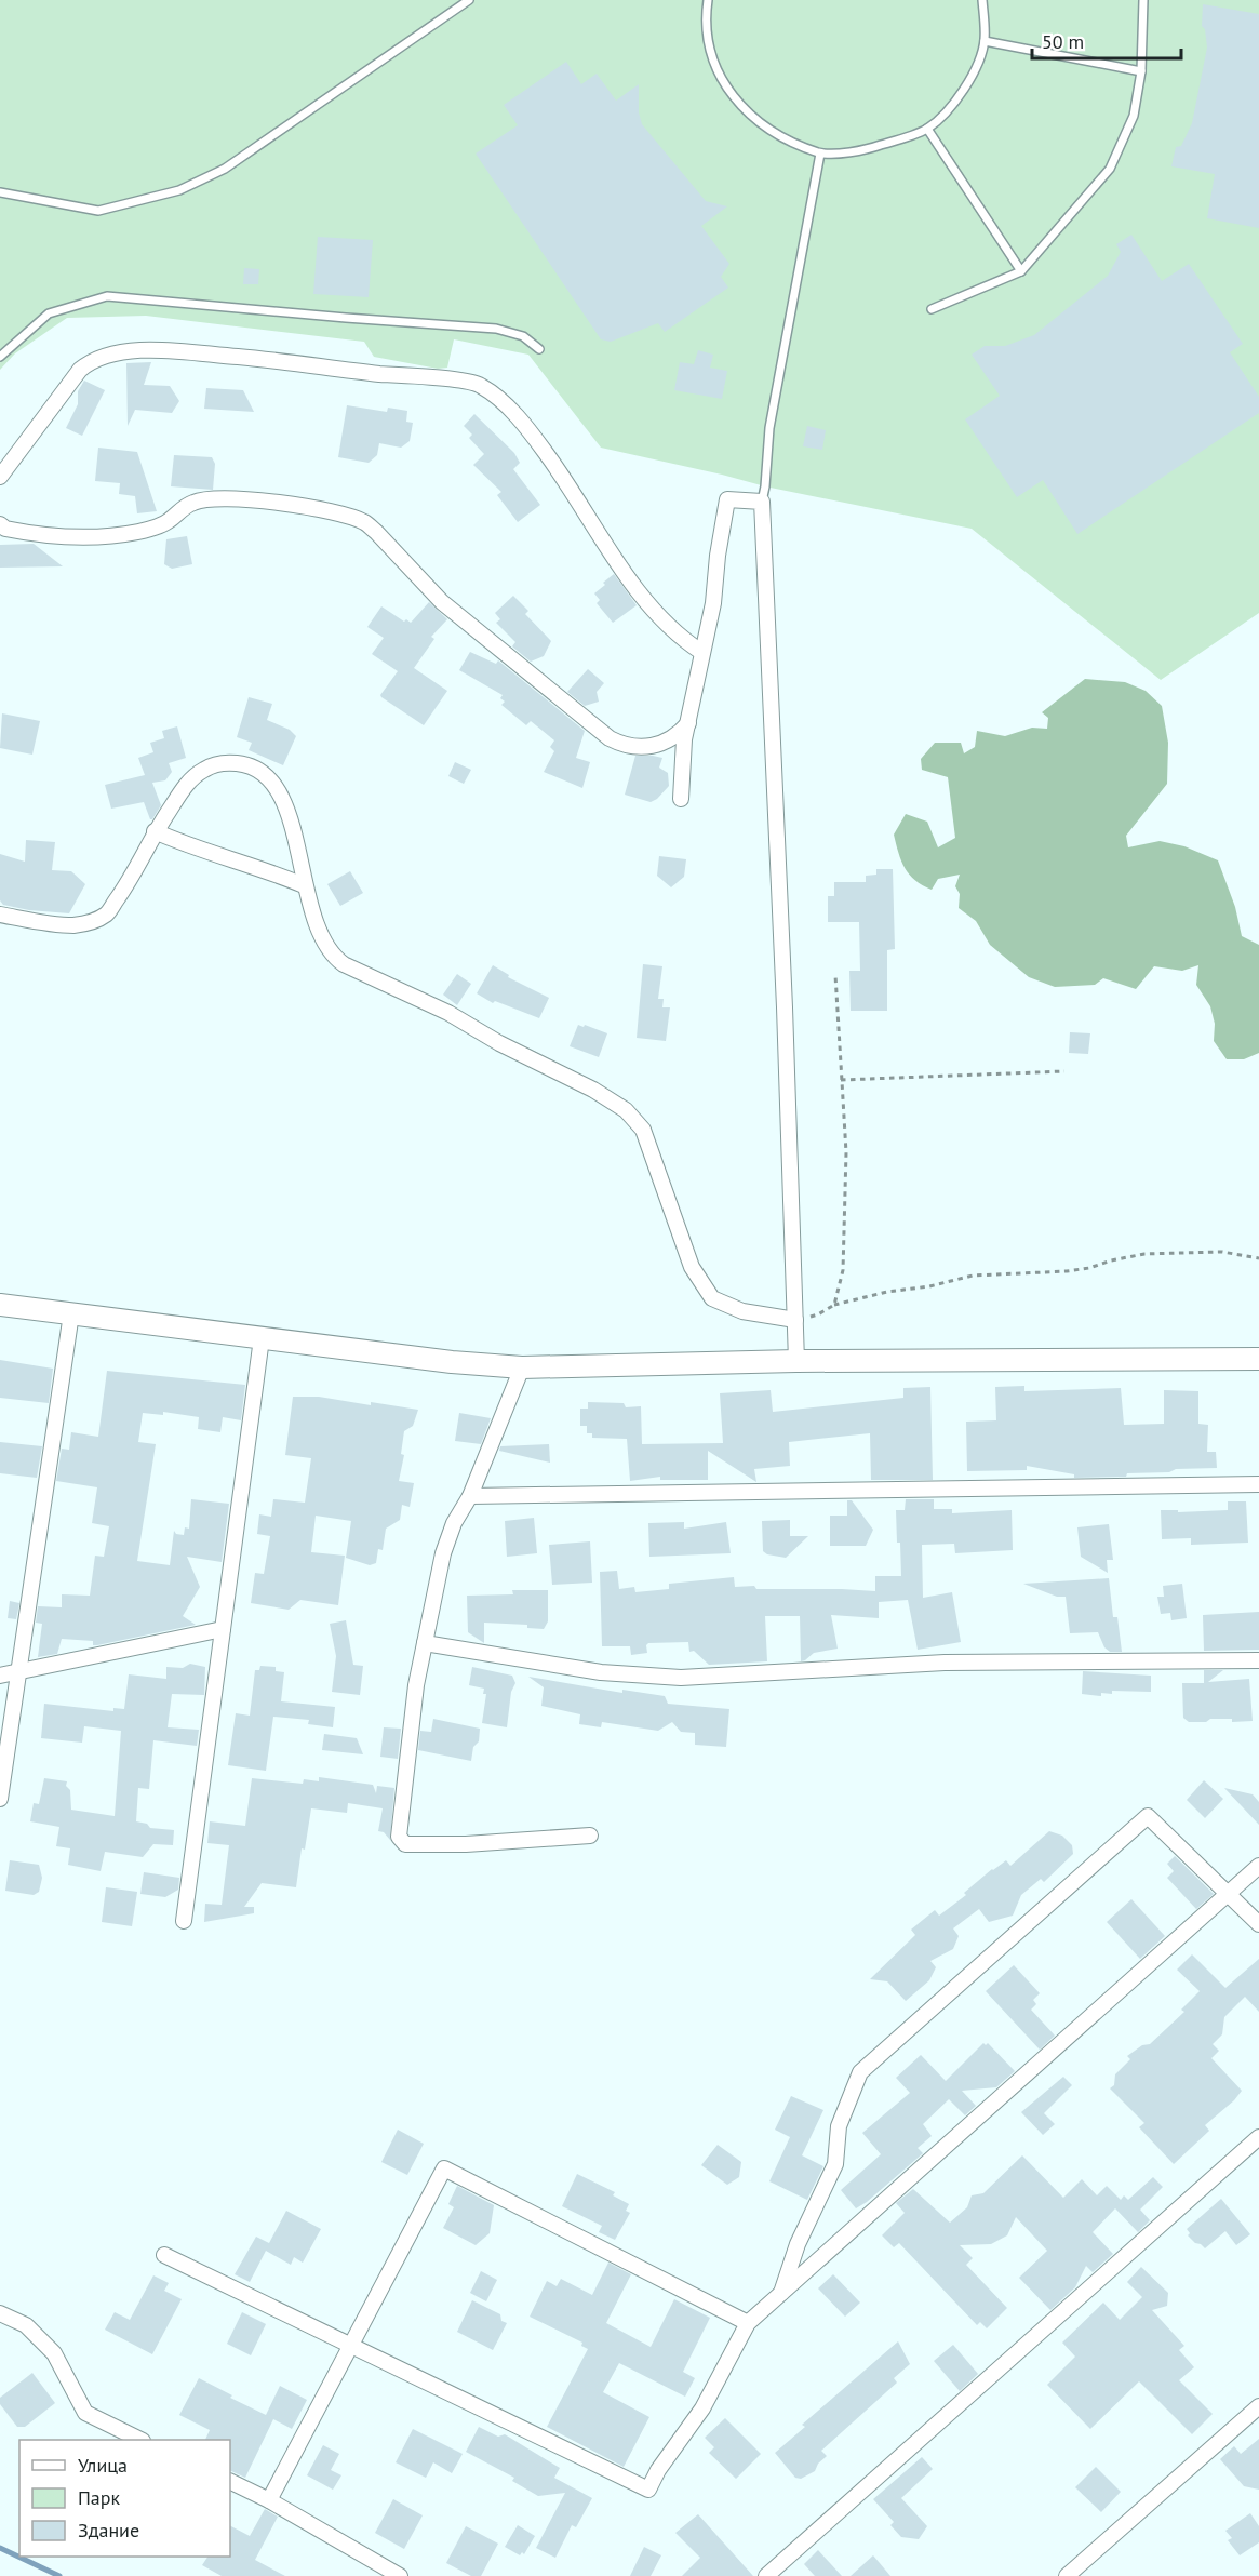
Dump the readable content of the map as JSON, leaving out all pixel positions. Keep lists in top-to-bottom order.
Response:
{
  "legend": ["Улица", "Парк", "Здание"],
  "scale_bar": "50 m"
}
